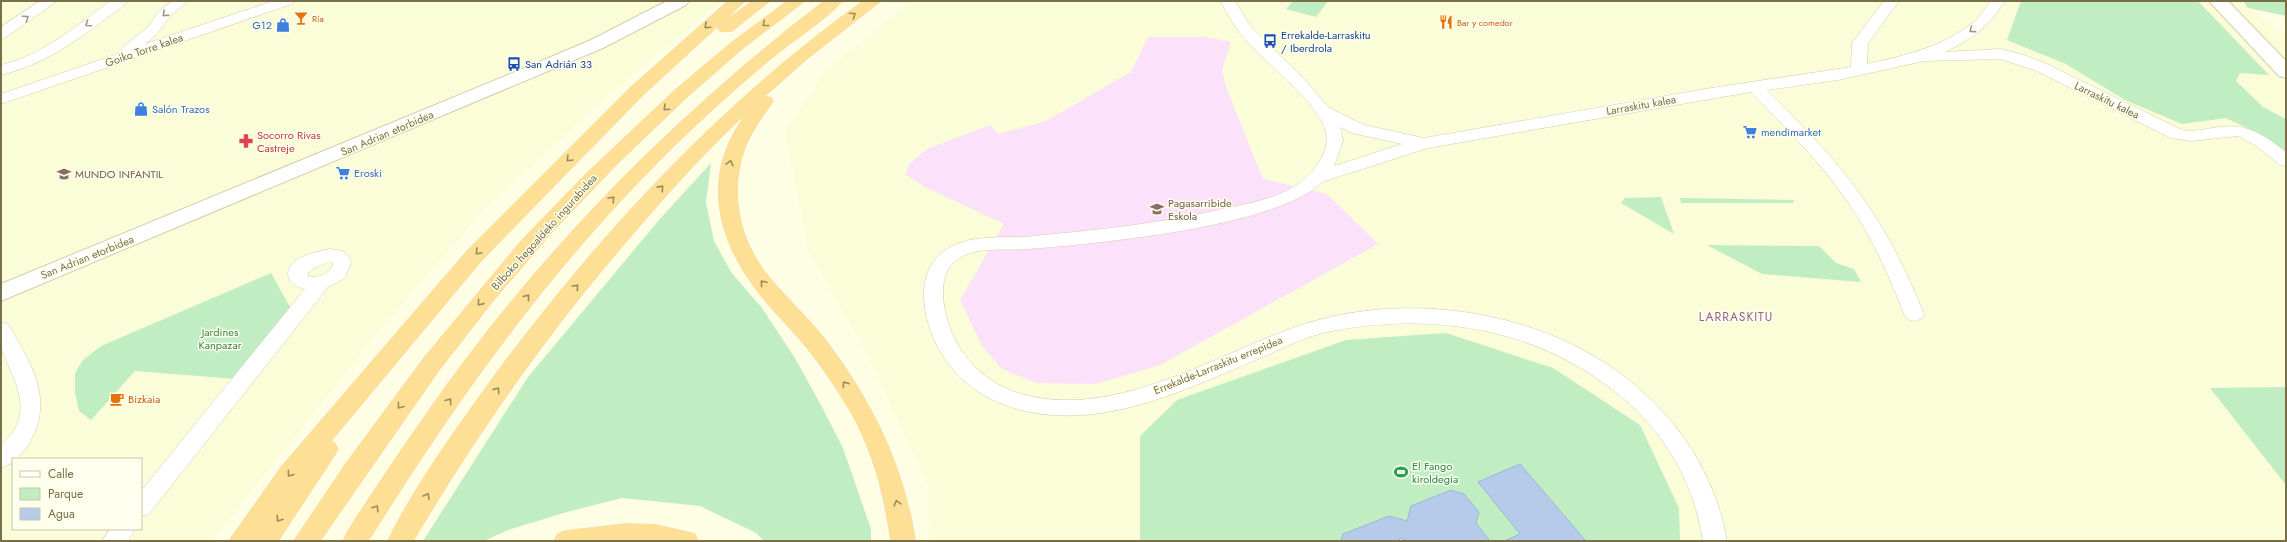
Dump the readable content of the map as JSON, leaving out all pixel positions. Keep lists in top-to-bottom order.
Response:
{
  "streets": {
    "highway": ["Bilboko hegoaldeko ingurabidea"],
    "street": [
      "Goiko Torre kalea",
      "Larraskitu kalea",
      "San Adrian etorbidea",
      "Errekalde-Larraskitu errepidea"
    ]
  },
  "districts": ["LARRASKITU"],
  "parks": ["Jardines Kanpazar"],
  "places": {
    "bar": ["Ría"],
    "restaurant": ["Bar y comedor"],
    "shop": ["G12", "Salón Trazos"],
    "bus stop": ["Errekalde-Larraskitu / Iberdrola", "San Adrián 33"],
    "supermarket": ["mendimarket", "Eroski"],
    "pharmacy": ["Socorro Rivas Castreje"],
    "school or university": ["MUNDO INFANTIL", "Pagasarribide Eskola"],
    "cafe": ["Bizkaia"],
    "sports": ["El Fango kiroldegia"]
  },
  "legend": ["Calle", "Parque", "Agua"]
}
